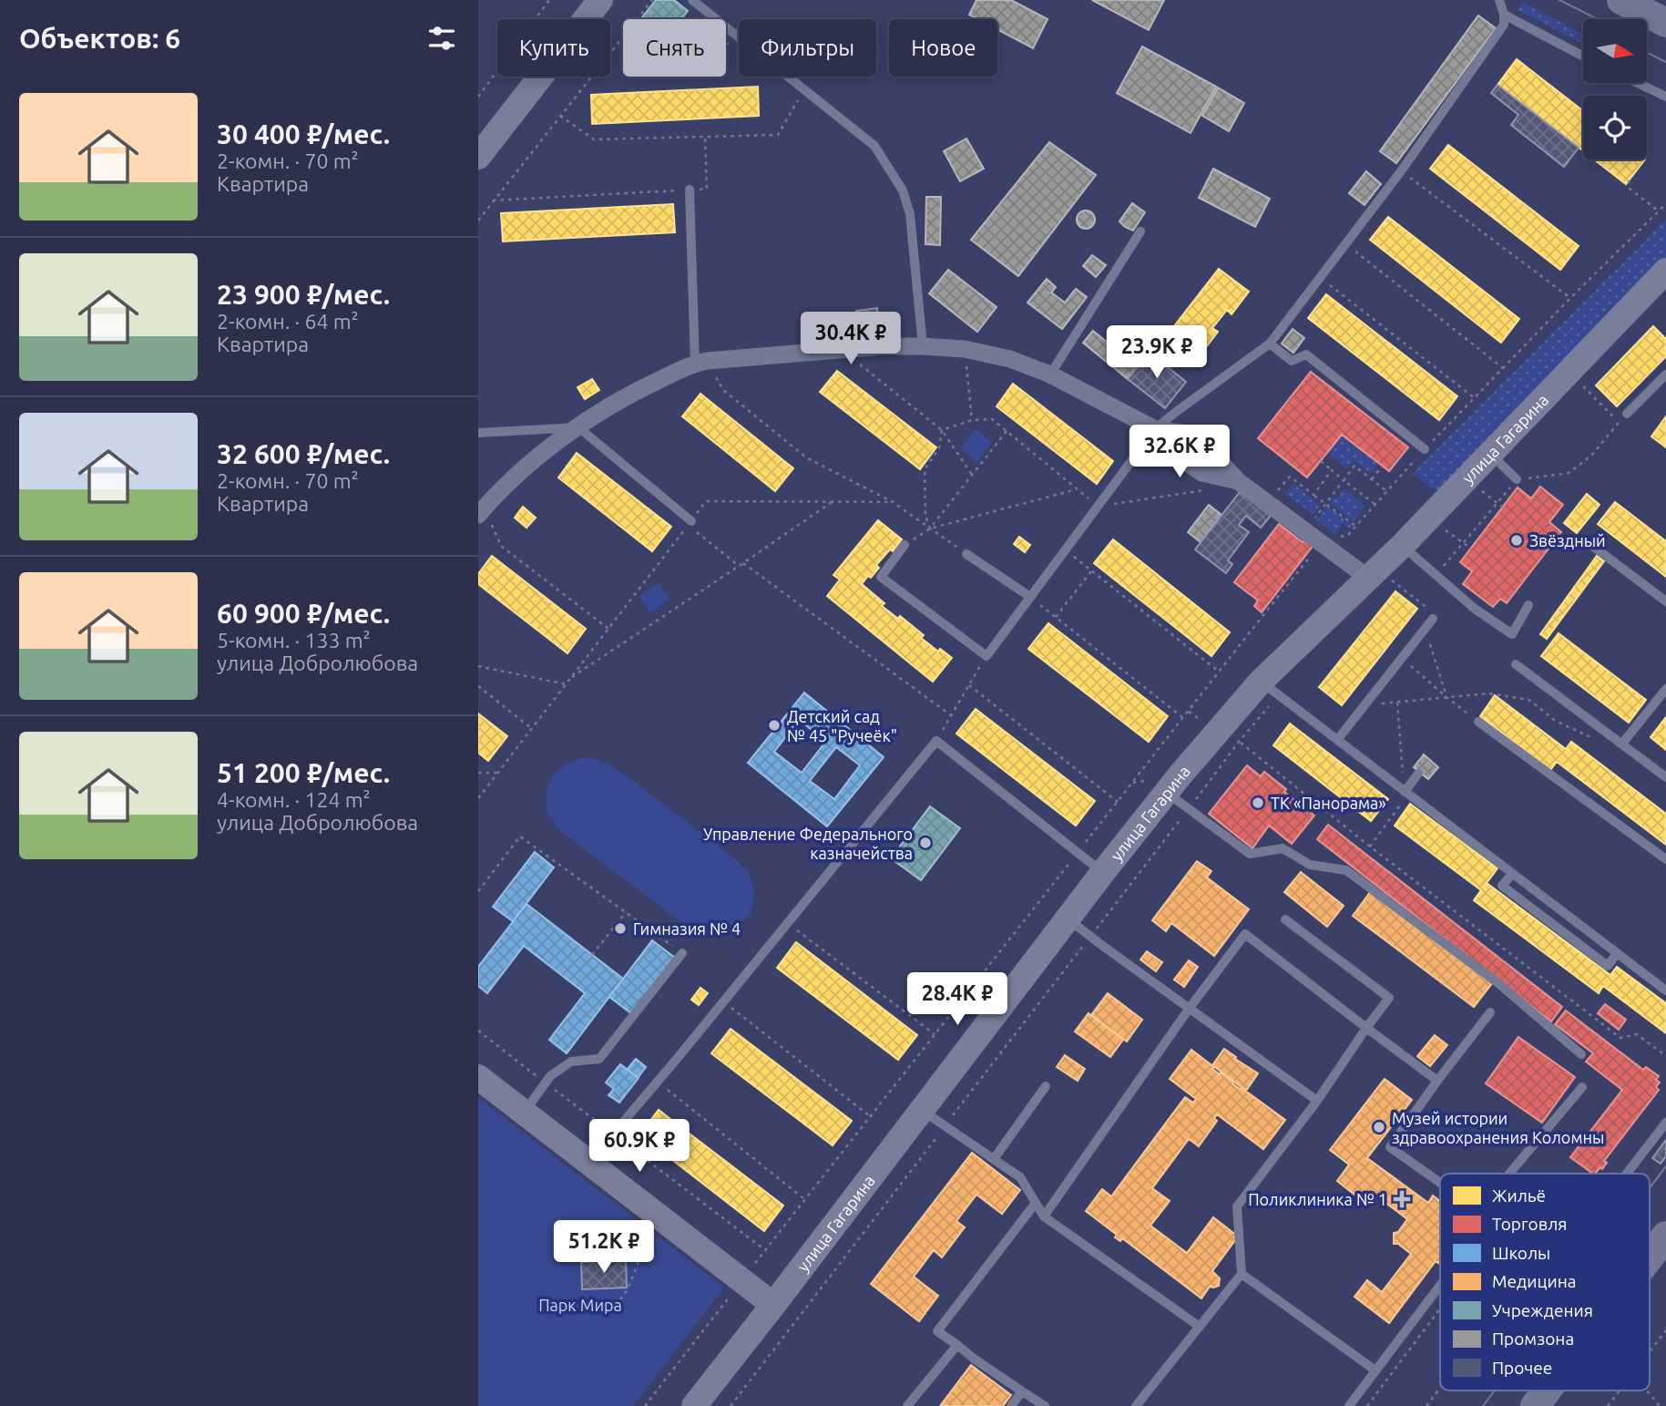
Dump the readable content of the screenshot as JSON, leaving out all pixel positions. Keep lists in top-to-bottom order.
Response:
{
  "streets": {
    "street": ["улица Гагарина"]
  },
  "parks": ["Парк Мира"],
  "places": {
    "other": [
      "Звёздный",
      "Детский сад № 45 \"Ручеёк\"",
      "ТК «Панорама»",
      "Управление Федерального казначейства",
      "Гимназия № 4",
      "Музей истории здравоохранения Коломны"
    ],
    "health": ["Поликлиника № 1"]
  },
  "legend": [
    "Жильё",
    "Торговля",
    "Школы",
    "Медицина",
    "Учреждения",
    "Промзона",
    "Прочее"
  ],
  "north": "right",
  "page": {
    "heading": "Объектов: 6",
    "chip": [
      "Купить",
      "Снять",
      "Фильтры",
      "Новое"
    ],
    "list": [
      {
        "name": "30 400 ₽/мес.",
        "note": "2-комн. · 70 m² · Квартира"
      },
      {
        "name": "23 900 ₽/мес.",
        "note": "2-комн. · 64 m² · Квартира"
      },
      {
        "name": "32 600 ₽/мес.",
        "note": "2-комн. · 70 m² · Квартира"
      },
      {
        "name": "60 900 ₽/мес.",
        "note": "5-комн. · 133 m² · улица Добролюбова"
      },
      {
        "name": "51 200 ₽/мес.",
        "note": "4-комн. · 124 m² · улица Добролюбова"
      }
    ],
    "price": [
      "30.4K ₽",
      "23.9K ₽",
      "32.6K ₽",
      "28.4K ₽",
      "60.9K ₽",
      "51.2K ₽"
    ]
  }
}
